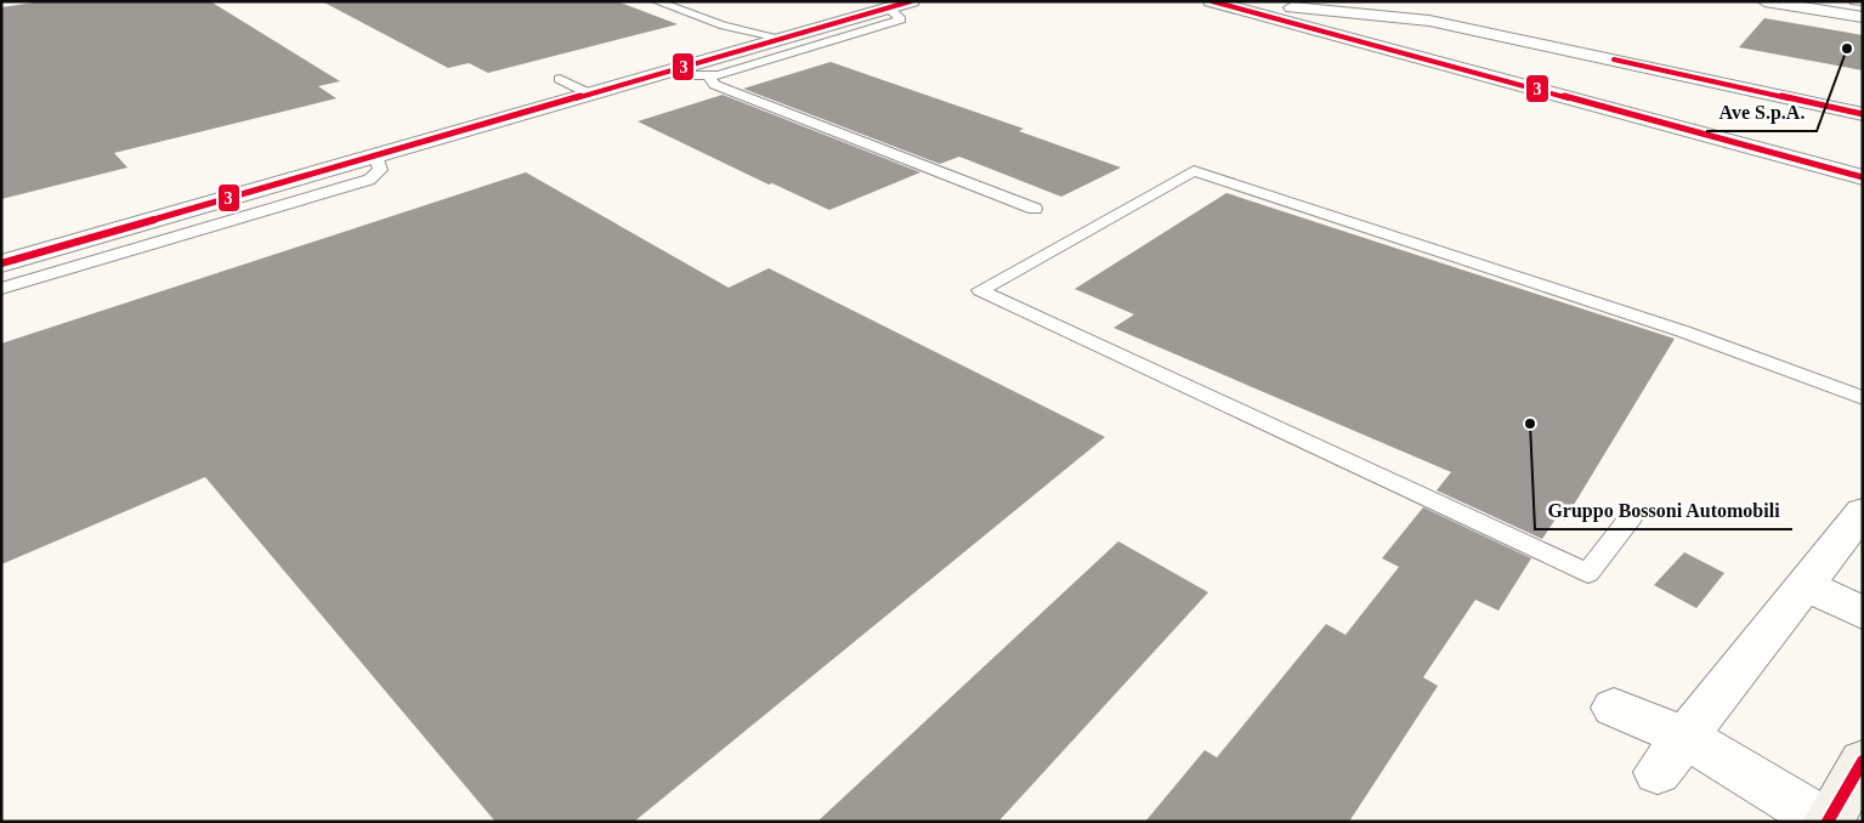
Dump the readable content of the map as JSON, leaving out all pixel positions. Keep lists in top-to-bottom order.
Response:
{
  "places": ["Ave S.p.A.", "Gruppo Bossoni Automobili"],
  "lines": ["transit line 3"]
}
